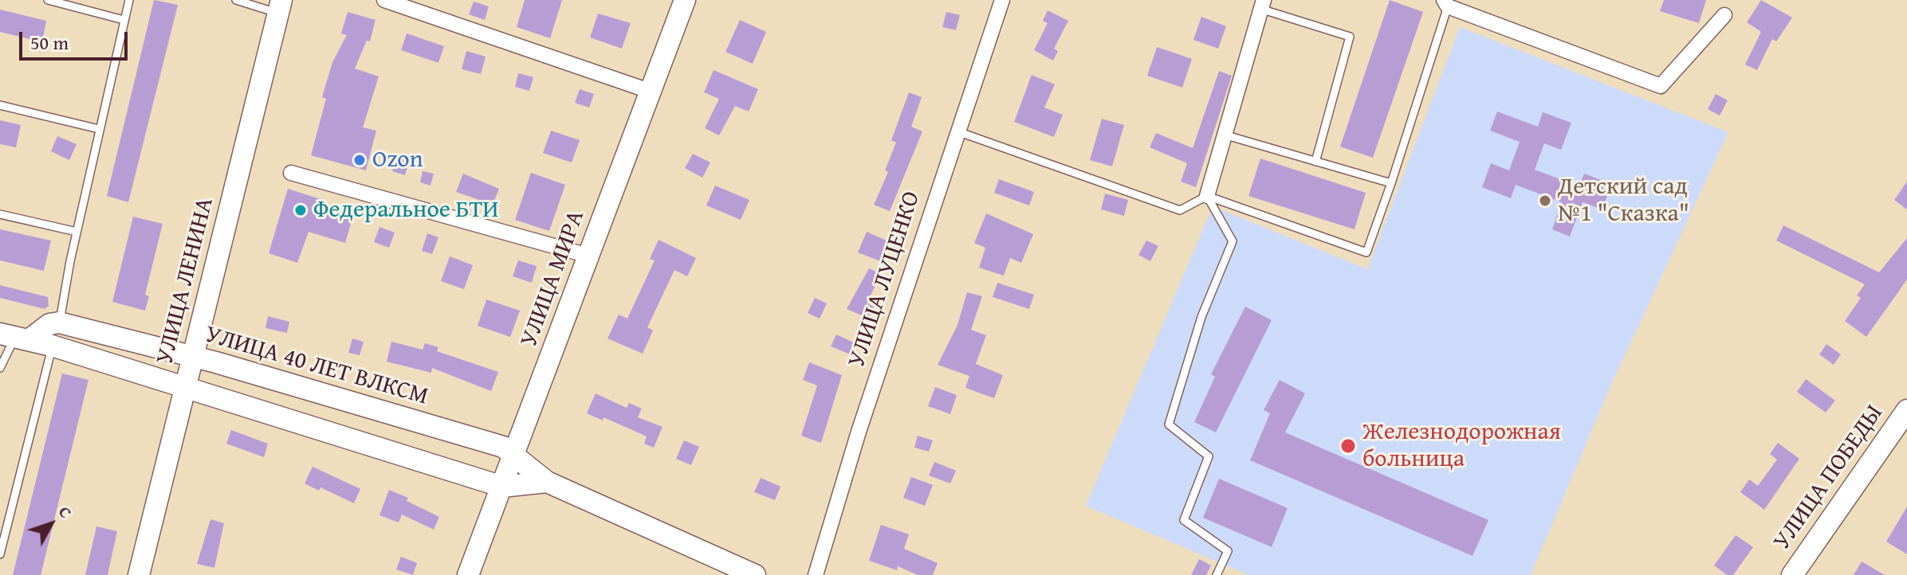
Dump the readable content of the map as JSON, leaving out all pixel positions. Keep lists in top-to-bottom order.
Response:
{
  "streets": {
    "street": [
      "УЛИЦА МИРА",
      "УЛИЦА ЛУЦЕНКО",
      "УЛИЦА ЛЕНИНА",
      "УЛИЦА 40 ЛЕТ ВЛКСМ",
      "УЛИЦА ПОБЕДЫ"
    ]
  },
  "crossings": [
    ["УЛИЦА МИРА", "УЛИЦА 40 ЛЕТ ВЛКСМ"],
    ["УЛИЦА ЛЕНИНА", "УЛИЦА 40 ЛЕТ ВЛКСМ"]
  ],
  "places": [
    "Ozon",
    "Детский сад №1 \"Сказка\"",
    "Федеральное БТИ",
    "Железнодорожная больница"
  ],
  "scale_bar": "50 m",
  "north": "top right"
}
